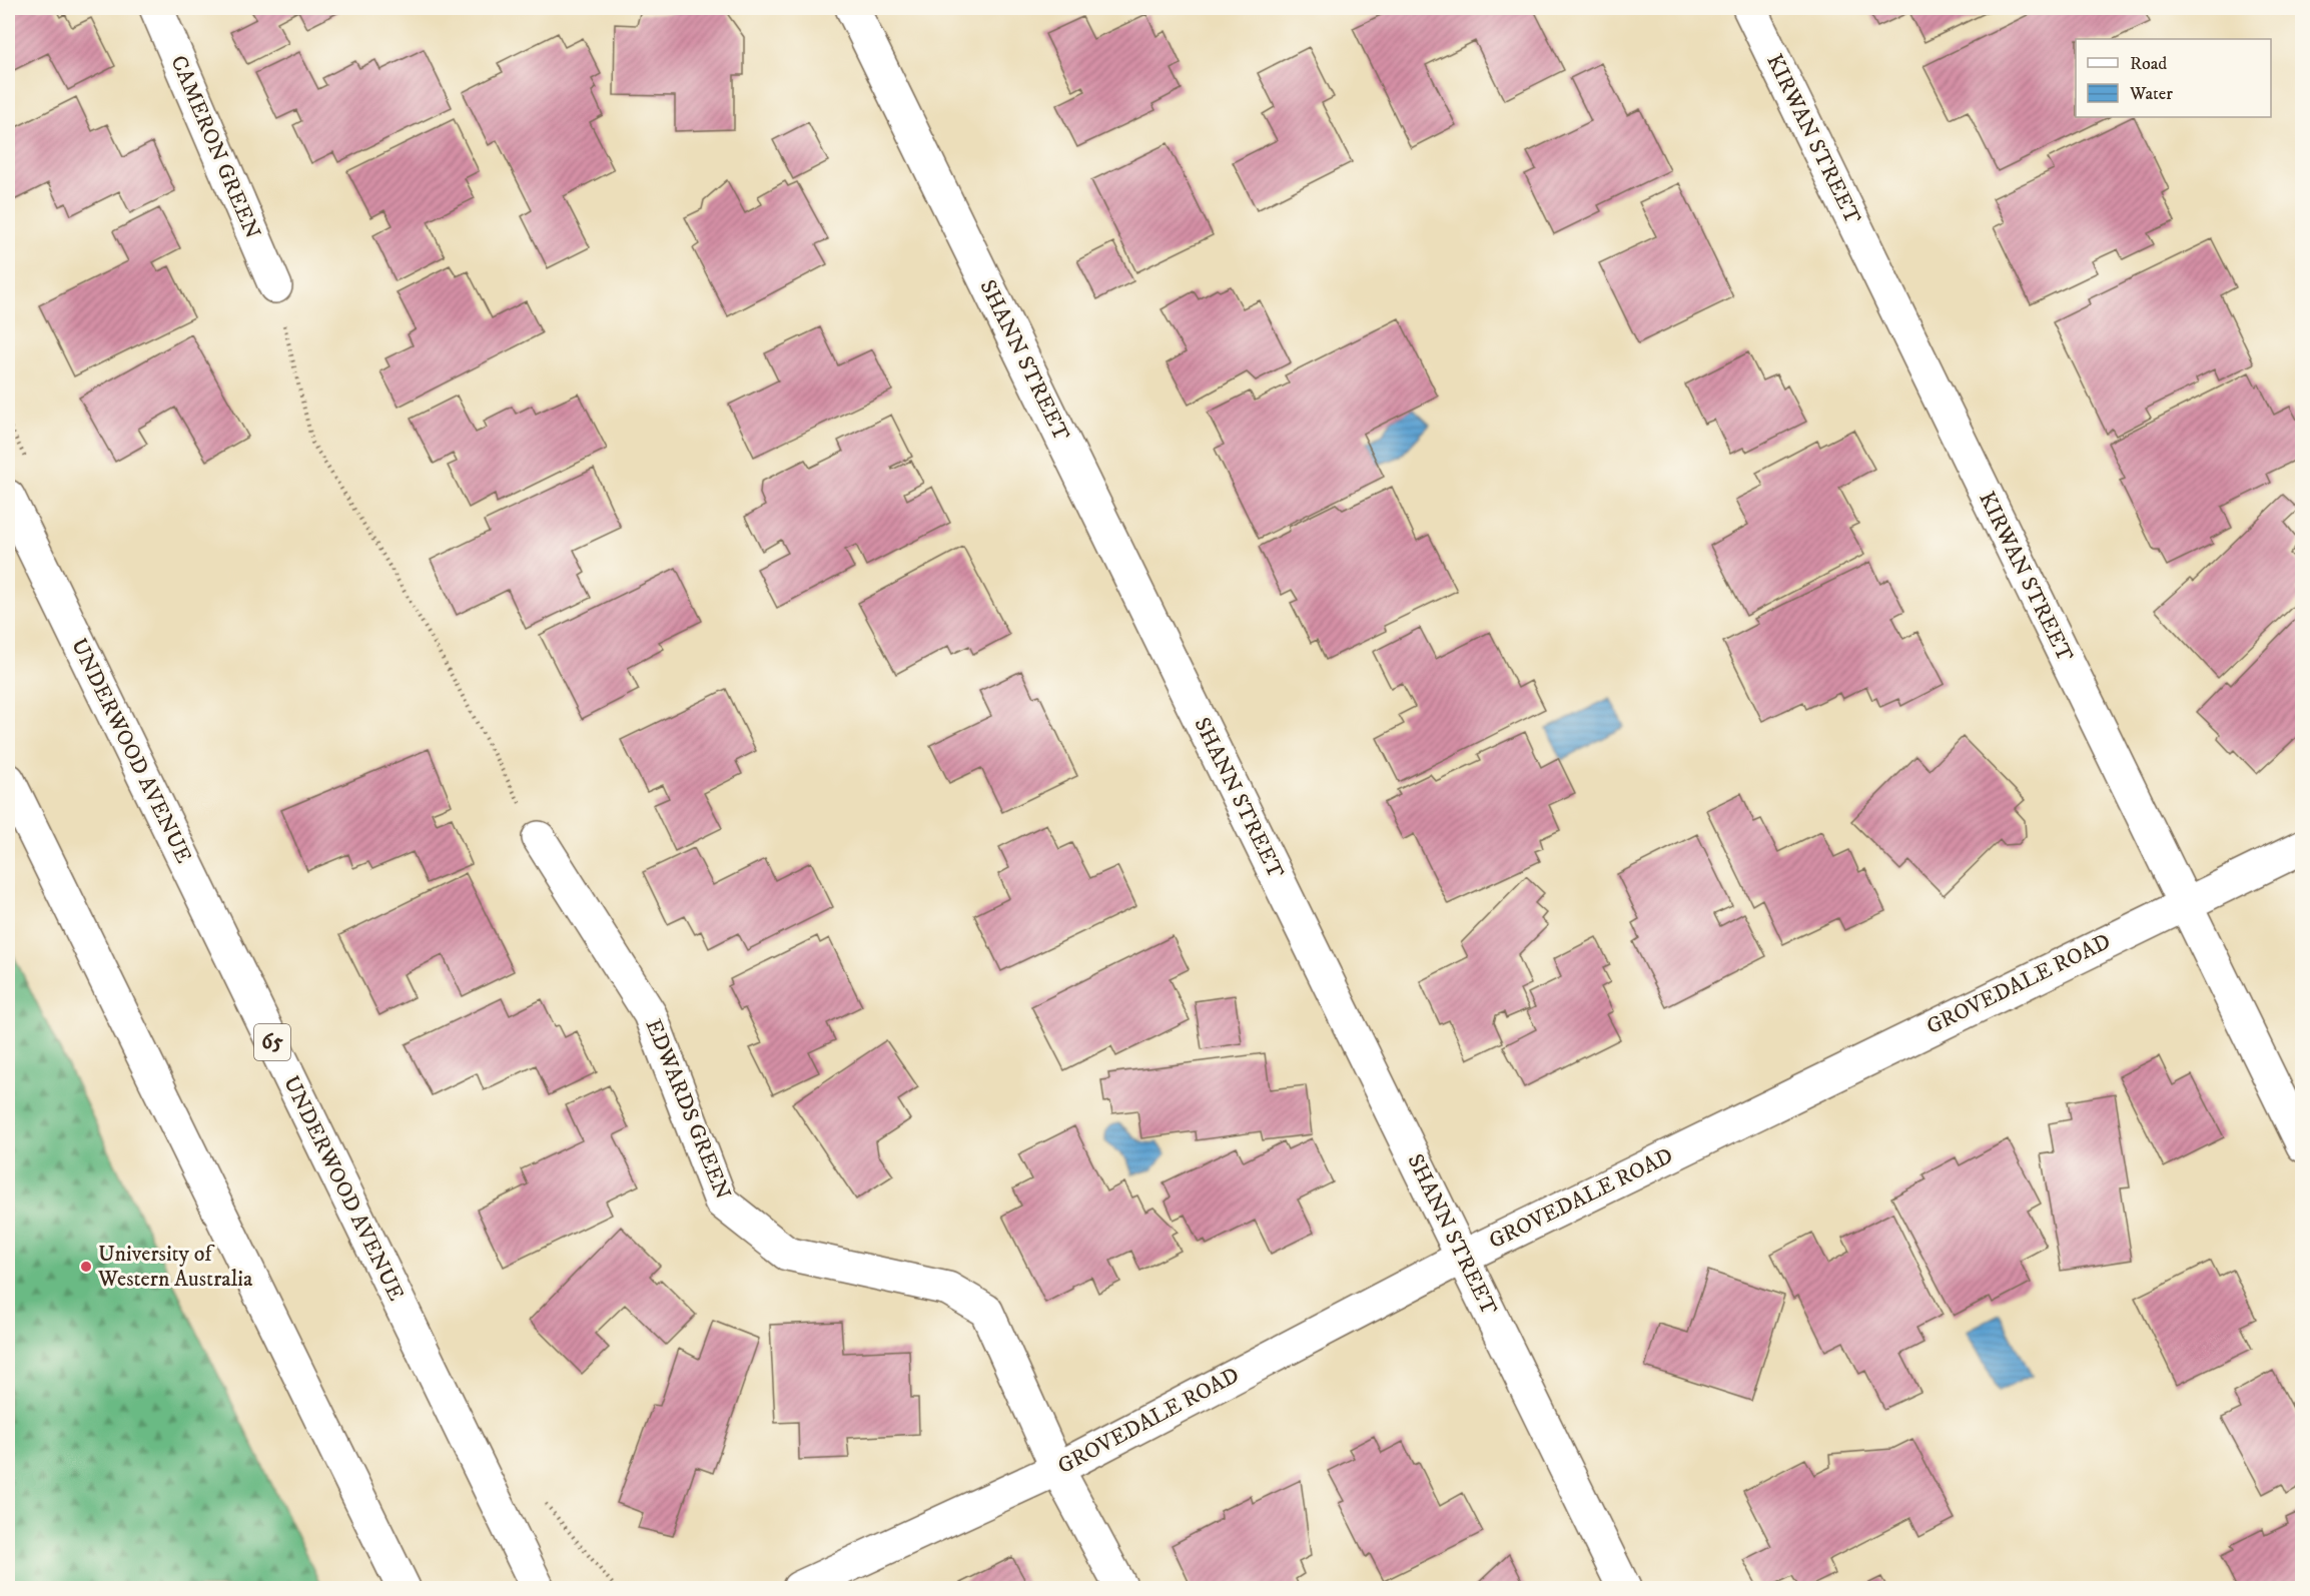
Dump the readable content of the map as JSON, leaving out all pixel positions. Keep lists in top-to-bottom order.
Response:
{
  "streets": {
    "street": [
      "KIRWAN STREET",
      "CAMERON GREEN",
      "SHANN STREET",
      "UNDERWOOD AVENUE",
      "GROVEDALE ROAD",
      "65",
      "EDWARDS GREEN"
    ]
  },
  "crossings": [
    ["KIRWAN STREET", "GROVEDALE ROAD"],
    ["SHANN STREET", "GROVEDALE ROAD"],
    ["GROVEDALE ROAD", "EDWARDS GREEN"]
  ],
  "places": ["University of Western Australia"],
  "legend": ["Road", "Water"]
}
